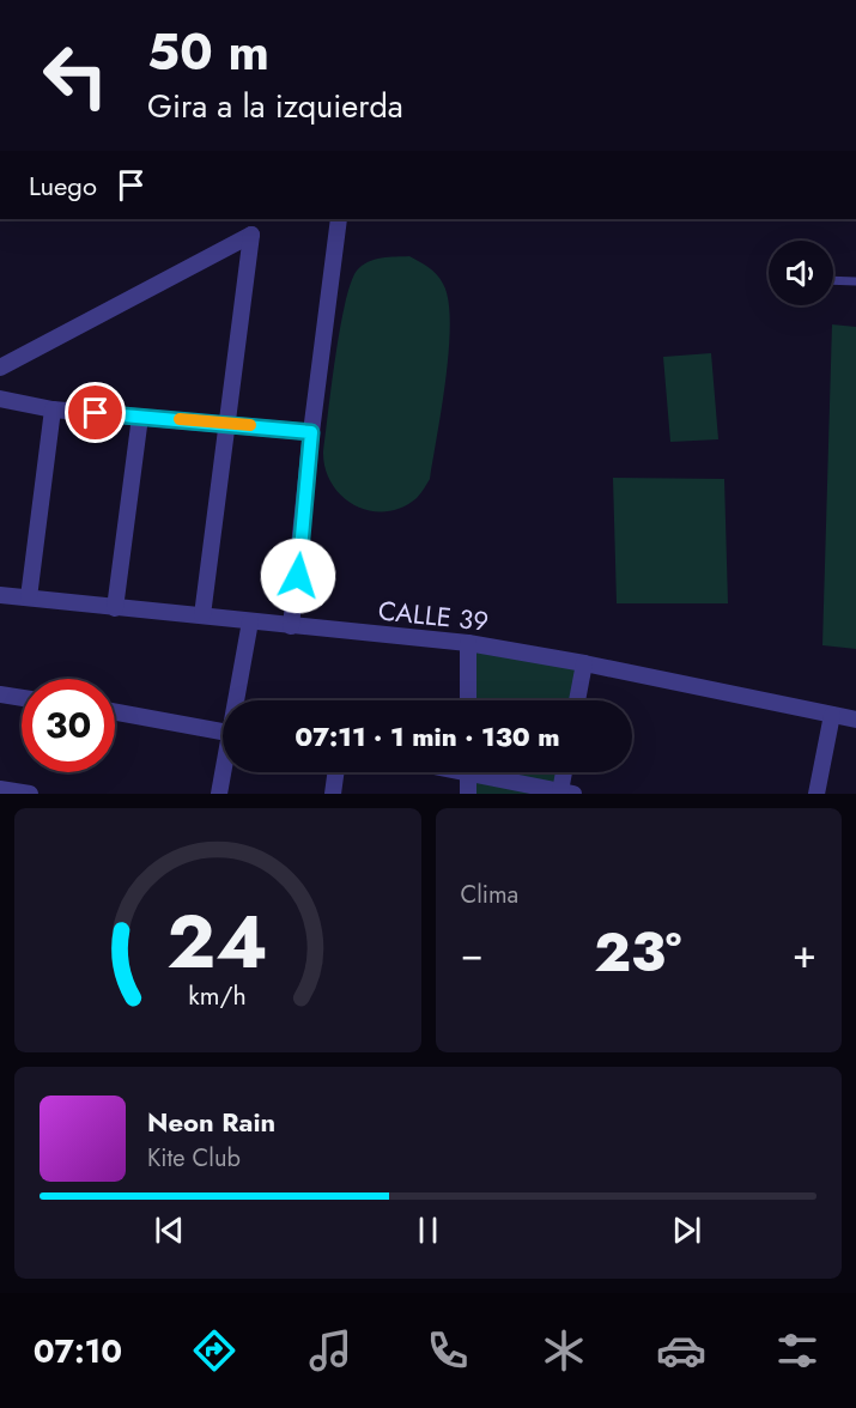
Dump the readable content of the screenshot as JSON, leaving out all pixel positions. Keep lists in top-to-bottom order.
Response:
{
  "streets": {
    "street": ["CALLE 39"]
  },
  "page": {
    "turn": ["50 m", "Gira a la izquierda"],
    "then": "Luego",
    "limit": "30",
    "trip": "07:11 · 1 min · 130 m",
    "tile": "Clima",
    "heat": ["−", "23°", "+"],
    "song": ["Neon Rain", "Kite Club"],
    "tabs": "07:10",
    "gauge": ["24", "km/h"]
  }
}
